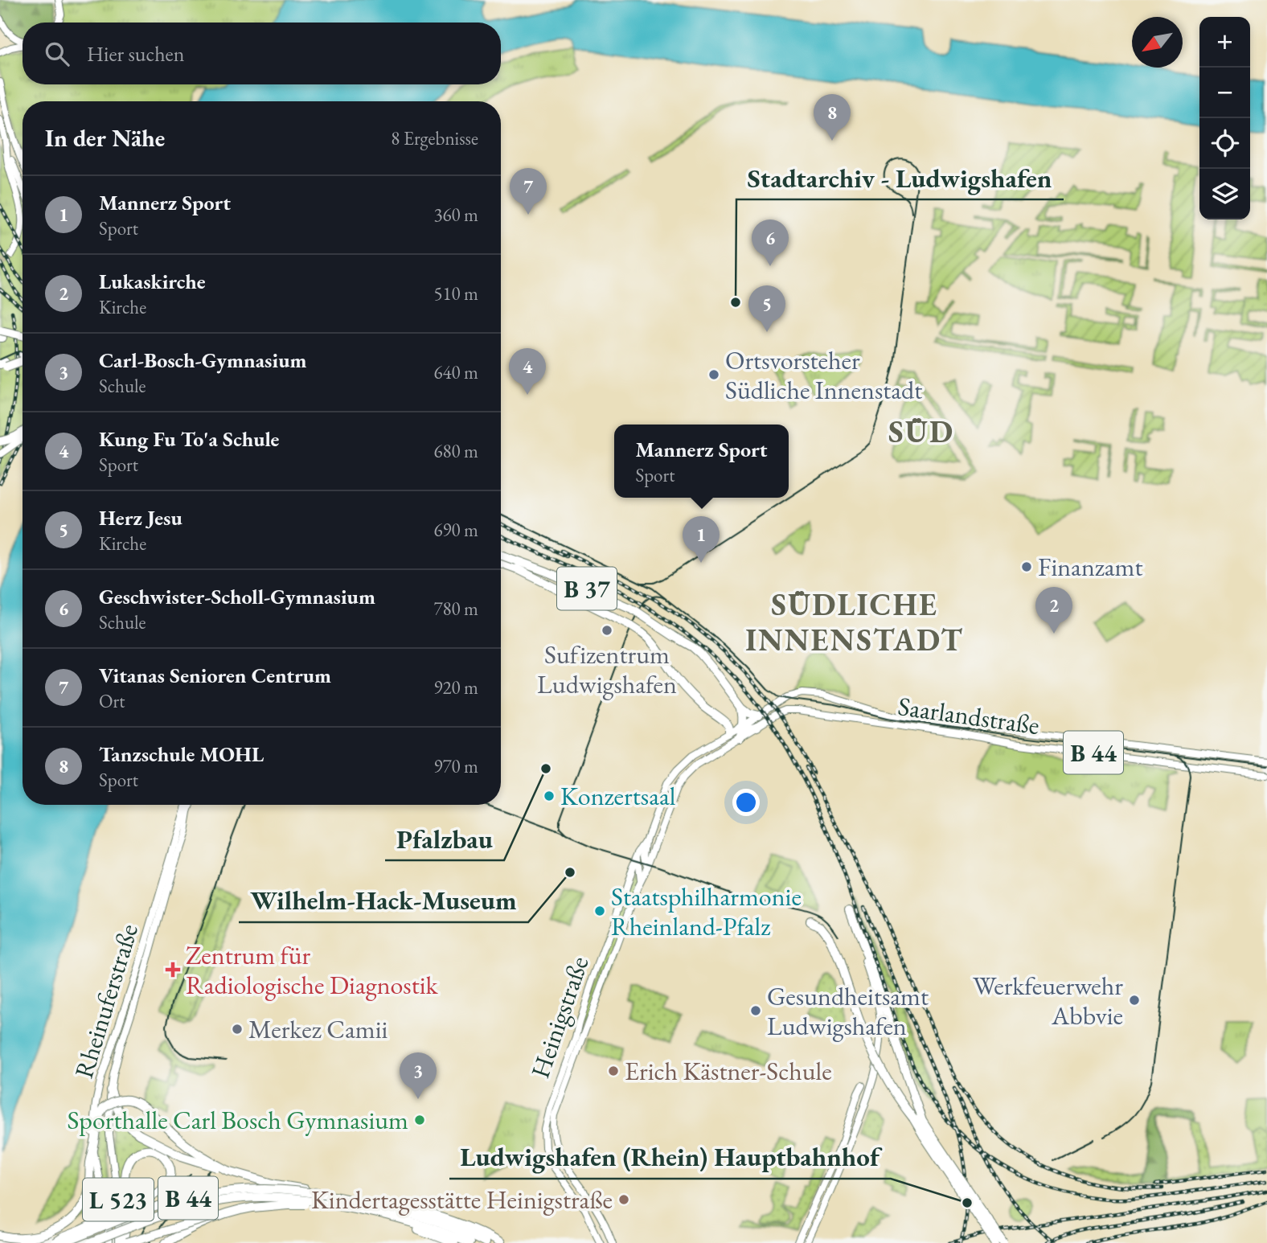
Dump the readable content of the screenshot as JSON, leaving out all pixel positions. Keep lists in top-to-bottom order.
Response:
{
  "streets": {
    "highway": ["B 37", "B 44"],
    "main road": [
      "Saarlandstraße",
      "Rheinuferstraße",
      "Heinigstraße",
      "L 523"
    ]
  },
  "crossings": [
    ["Saarlandstraße", "Heinigstraße"],
    ["Rheinuferstraße", "L 523"]
  ],
  "districts": ["SÜD", "SÜDLICHE INNENSTADT"],
  "places": {
    "other": [
      "Stadtarchiv - Ludwigshafen",
      "Ortsvorsteher Südliche Innenstadt",
      "Finanzamt",
      "Sufizentrum Ludwigshafen",
      "Pfalzbau",
      "Konzertsaal",
      "Wilhelm-Hack-Museum",
      "Staatsphilharmonie Rheinland-Pfalz",
      "Werkfeuerwehr Abbvie",
      "Gesundheitsamt Ludwigshafen",
      "Merkez Camii",
      "Erich Kästner-Schule",
      "Sporthalle Carl Bosch Gymnasium",
      "Kindertagesstätte Heinigstraße",
      "Ludwigshafen (Rhein) Hauptbahnhof"
    ],
    "health": ["Zentrum für Radiologische Diagnostik"]
  },
  "north": "bottom left",
  "page": {
    "map_buttons": ["+", "−"],
    "search": "Hier suchen",
    "pins": [
      "8",
      "7",
      "6",
      "5",
      "4",
      "1",
      "2",
      "3"
    ],
    "heading": ["In der Nähe", "8 Ergebnisse"],
    "list": [
      {
        "mark": "1",
        "name": "Mannerz Sport",
        "note": "Sport",
        "value": "360 m"
      },
      {
        "mark": "2",
        "name": "Lukaskirche",
        "note": "Kirche",
        "value": "510 m"
      },
      {
        "mark": "3",
        "name": "Carl-Bosch-Gymnasium",
        "note": "Schule",
        "value": "640 m"
      },
      {
        "mark": "4",
        "name": "Kung Fu To'a Schule",
        "note": "Sport",
        "value": "680 m"
      },
      {
        "mark": "5",
        "name": "Herz Jesu",
        "note": "Kirche",
        "value": "690 m"
      },
      {
        "mark": "6",
        "name": "Geschwister-Scholl-Gymnasium",
        "note": "Schule",
        "value": "780 m"
      },
      {
        "mark": "7",
        "name": "Vitanas Senioren Centrum",
        "note": "Ort",
        "value": "920 m"
      },
      {
        "mark": "8",
        "name": "Tanzschule MOHL",
        "note": "Sport",
        "value": "970 m"
      }
    ],
    "popup": ["Mannerz Sport", "Sport"]
  }
}
